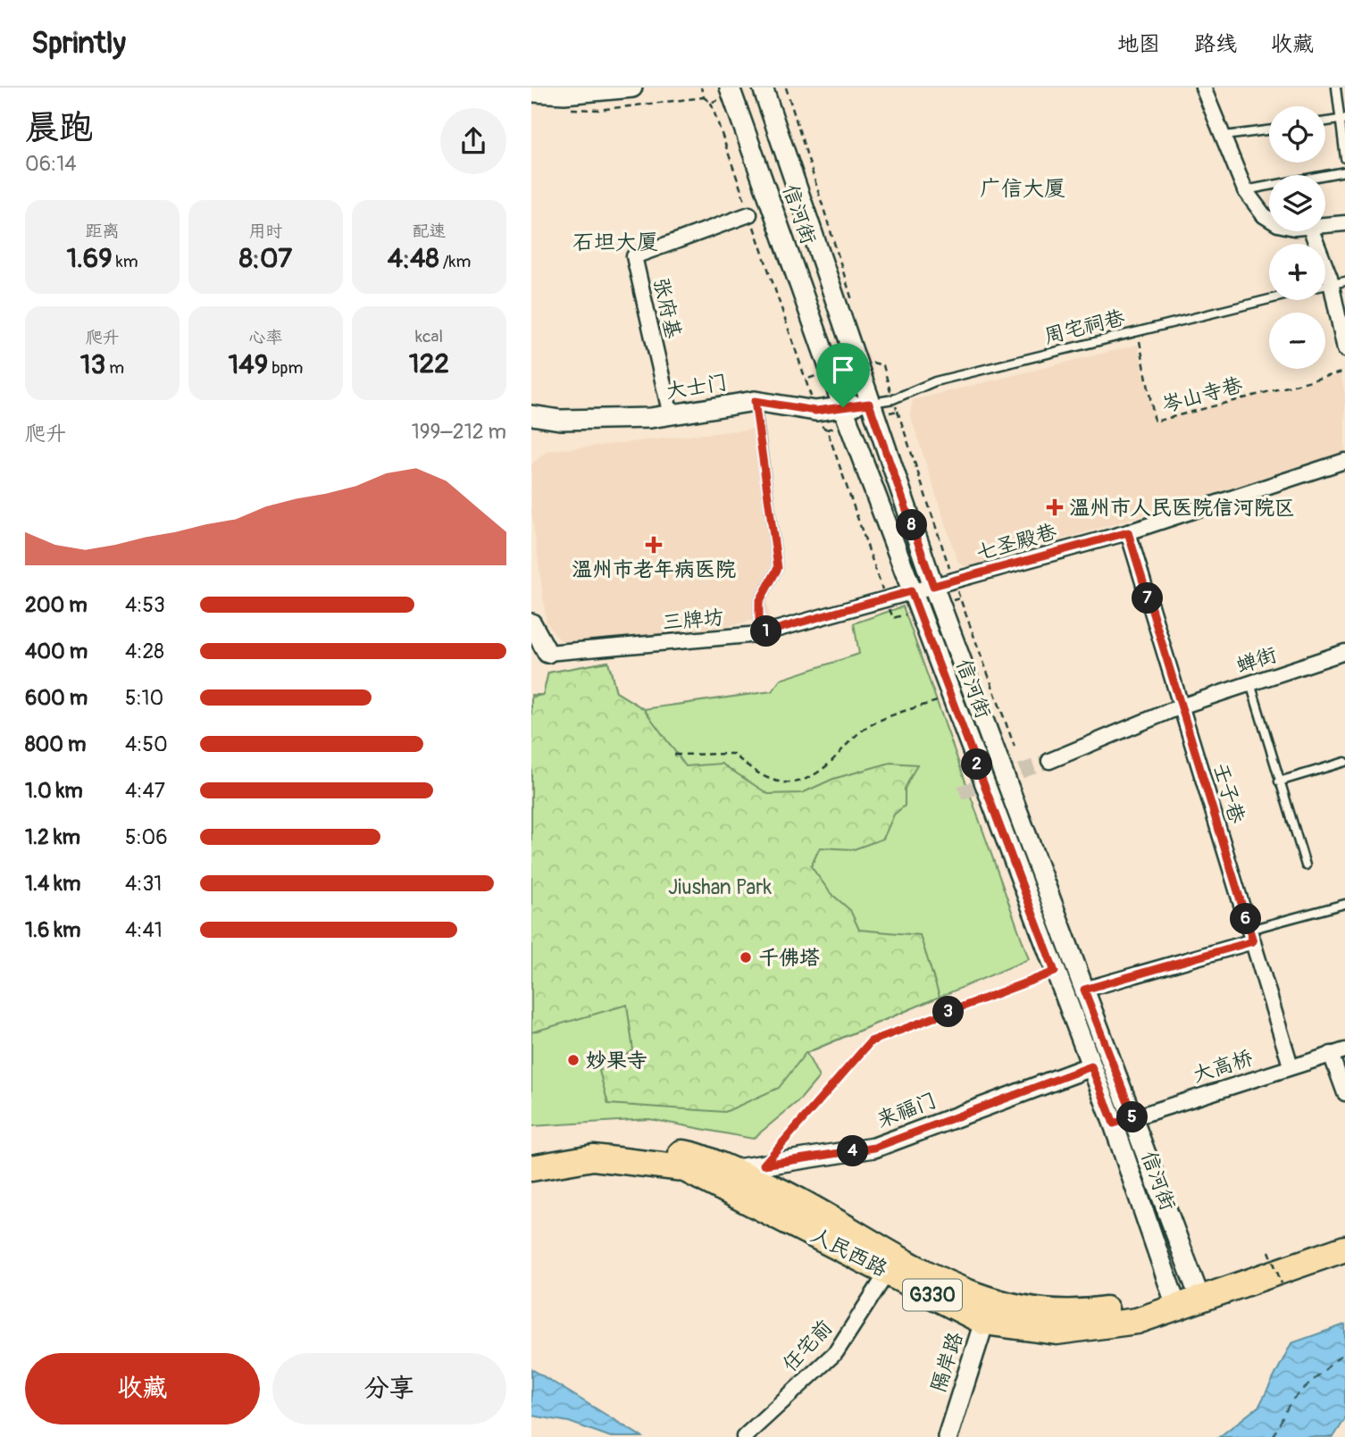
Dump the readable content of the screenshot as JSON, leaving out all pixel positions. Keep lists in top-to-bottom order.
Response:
{
  "streets": {
    "highway": ["人民西路", "G330"],
    "main road": [
      "信河街",
      "大士门",
      "来福门",
      "隔岸路"
    ],
    "street": [
      "张府基",
      "七圣殿巷",
      "三牌坊",
      "蝉街",
      "壬子巷",
      "大高桥",
      "任宅前"
    ],
    "lane": ["周宅祠巷"],
    "path": ["岑山寺巷"]
  },
  "crossings": [
    ["信河街", "周宅祠巷"],
    ["信河街", "大士门"],
    ["信河街", "七圣殿巷"],
    ["信河街", "三牌坊"],
    ["信河街", "大高桥"],
    ["信河街", "来福门"],
    ["信河街", "人民西路"],
    ["张府基", "大士门"],
    ["周宅祠巷", "大士门"],
    ["周宅祠巷", "岑山寺巷"],
    ["七圣殿巷", "三牌坊"],
    ["七圣殿巷", "壬子巷"],
    ["蝉街", "壬子巷"],
    ["壬子巷", "大高桥"],
    ["来福门", "人民西路"],
    ["人民西路", "任宅前"],
    ["人民西路", "隔岸路"]
  ],
  "districts": ["广信大厦", "石坦大厦"],
  "parks": ["Jiushan Park"],
  "places": {
    "health": ["温州市人民医院信河院区", "温州市老年病医院"],
    "other": ["千佛塔", "妙果寺"]
  },
  "page": {
    "header": "Sprintly",
    "nav": ["地图", "路线", "收藏"],
    "heading": ["晨跑", "06:14"],
    "map_buttons": ["+", "−"],
    "stats": [
      ["距离", "1.69 km"],
      ["用时", "8:07"],
      ["配速", "4:48 /km"],
      ["爬升", "13 m"],
      ["心率", "149 bpm"],
      ["kcal", "122"]
    ],
    "chart": ["爬升", "199–212 m"],
    "pins": [
      "8",
      "7",
      "1",
      "2",
      "6",
      "3",
      "5",
      "4"
    ],
    "list": [
      {
        "name": "200 m",
        "note": "4:53"
      },
      {
        "name": "400 m",
        "note": "4:28"
      },
      {
        "name": "600 m",
        "note": "5:10"
      },
      {
        "name": "800 m",
        "note": "4:50"
      },
      {
        "name": "1.0 km",
        "note": "4:47"
      },
      {
        "name": "1.2 km",
        "note": "5:06"
      },
      {
        "name": "1.4 km",
        "note": "4:31"
      },
      {
        "name": "1.6 km",
        "note": "4:41"
      }
    ],
    "buttons": ["收藏", "分享"]
  }
}
